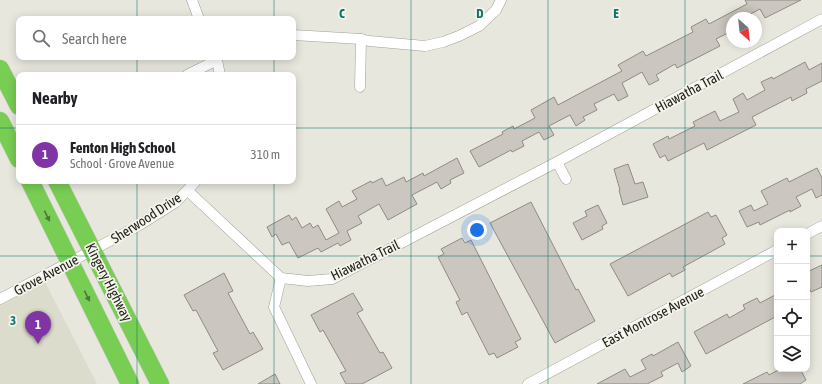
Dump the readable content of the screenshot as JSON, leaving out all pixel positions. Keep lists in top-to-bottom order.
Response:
{
  "streets": {
    "highway": ["Kingery Highway"],
    "street": [
      "Hiawatha Trail",
      "Sherwood Drive",
      "Grove Avenue",
      "East Montrose Avenue"
    ]
  },
  "crossings": [
    ["Sherwood Drive", "Grove Avenue"],
    ["Sherwood Drive", "Kingery Highway"],
    ["Grove Avenue", "Kingery Highway"]
  ],
  "north": "bottom right",
  "page": {
    "search": "Search here",
    "heading": "Nearby",
    "list": [
      {
        "mark": "1",
        "name": "Fenton High School",
        "note": "School · Grove Avenue",
        "value": "310 m"
      }
    ],
    "map_buttons": ["+", "−"],
    "pins": "1"
  },
  "grid": {
    "columns": ["C", "D", "E"],
    "rows": ["3"]
  }
}
